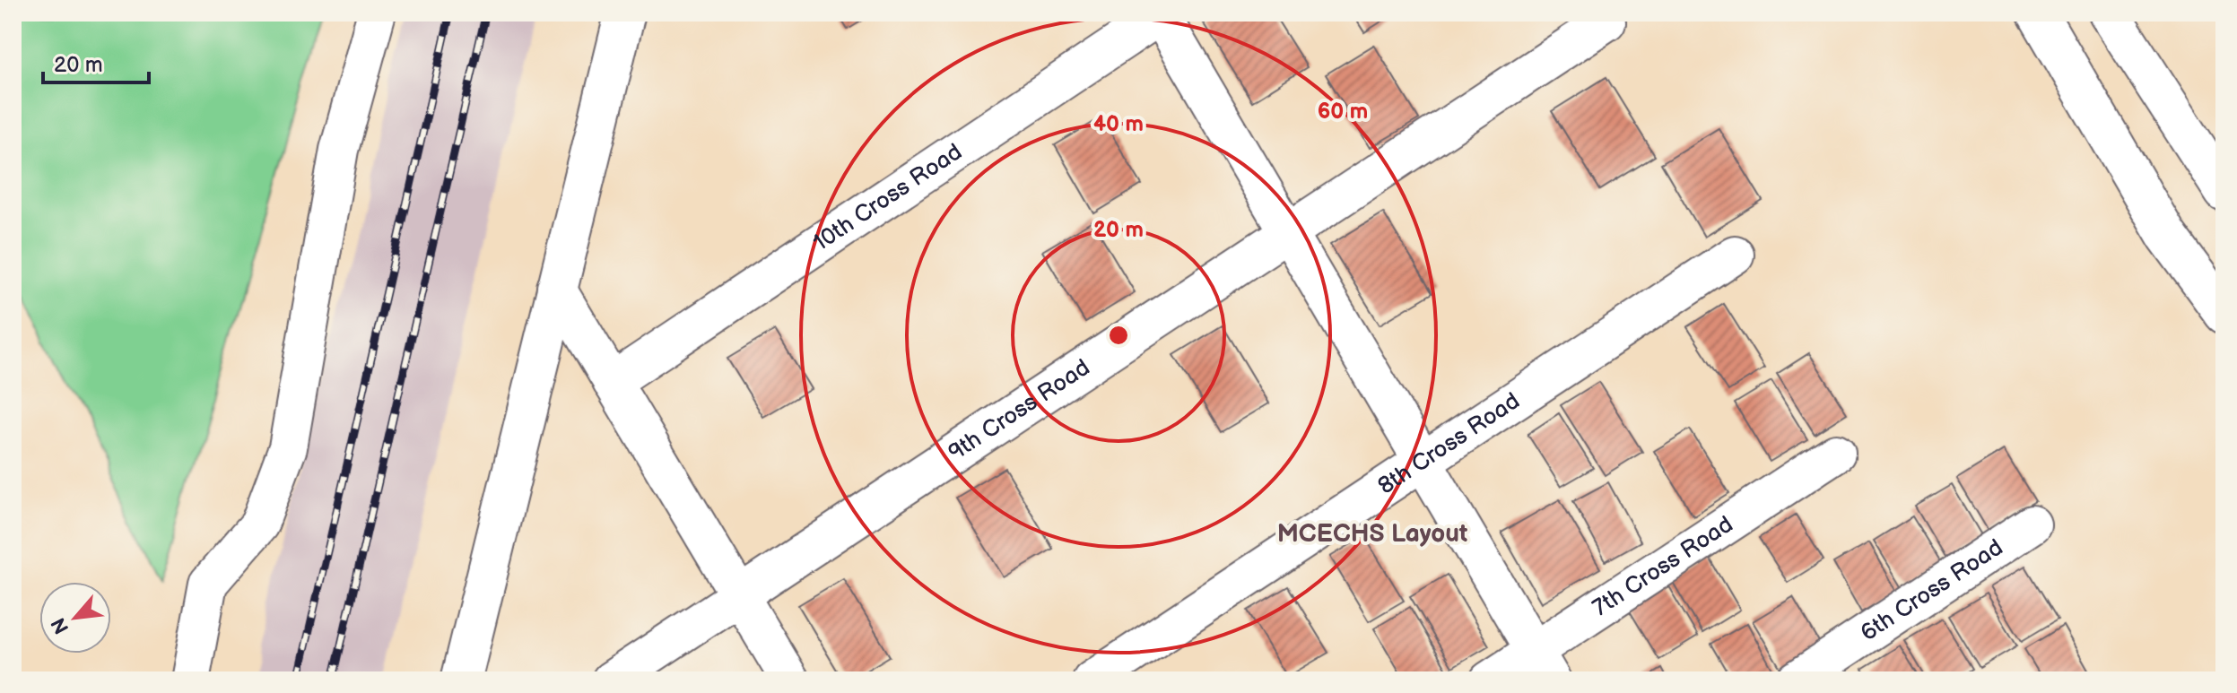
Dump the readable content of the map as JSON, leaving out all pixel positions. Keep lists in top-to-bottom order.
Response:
{
  "streets": {
    "street": [
      "10th Cross Road",
      "9th Cross Road",
      "8th Cross Road",
      "7th Cross Road",
      "6th Cross Road"
    ]
  },
  "districts": ["MCECHS Layout"],
  "scale_bar": "20 m",
  "north": "bottom left",
  "rings": ["60 m", "40 m", "20 m"]
}
